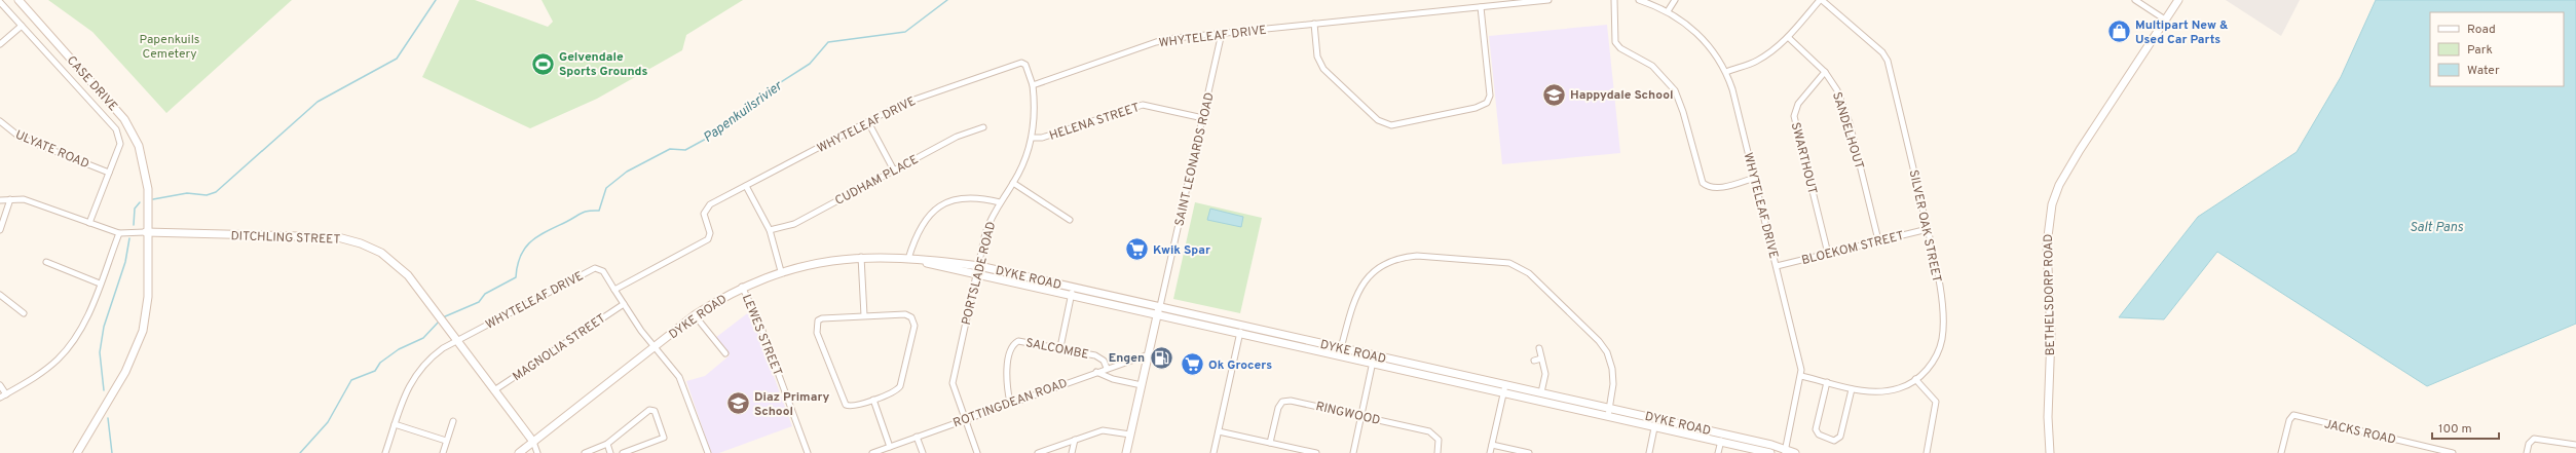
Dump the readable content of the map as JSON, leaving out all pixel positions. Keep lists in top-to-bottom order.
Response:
{
  "streets": {
    "street": [
      "WHYTELEAF DRIVE",
      "CASE DRIVE",
      "HELENA STREET",
      "SANDELHOUT",
      "ULYATE ROAD",
      "SWARTHOUT",
      "SAINT LEONARDS ROAD",
      "CUDHAM PLACE",
      "SILVER OAK STREET",
      "DITCHLING STREET",
      "BLOEKOM STREET",
      "PORTSLADE ROAD",
      "DYKE ROAD",
      "BETHELSDORP ROAD",
      "LEWES STREET",
      "MAGNOLIA STREET",
      "SALCOMBE",
      "ROTTINGDEAN ROAD",
      "RINGWOOD",
      "JACKS ROAD"
    ]
  },
  "crossings": [
    ["WHYTELEAF DRIVE", "SAINT LEONARDS ROAD"],
    ["WHYTELEAF DRIVE", "SILVER OAK STREET"],
    ["WHYTELEAF DRIVE", "DITCHLING STREET"],
    ["WHYTELEAF DRIVE", "BLOEKOM STREET"],
    ["WHYTELEAF DRIVE", "PORTSLADE ROAD"],
    ["WHYTELEAF DRIVE", "DYKE ROAD"],
    ["CASE DRIVE", "DITCHLING STREET"],
    ["HELENA STREET", "SAINT LEONARDS ROAD"],
    ["HELENA STREET", "PORTSLADE ROAD"],
    ["SANDELHOUT", "SWARTHOUT"],
    ["SANDELHOUT", "BLOEKOM STREET"],
    ["SWARTHOUT", "BLOEKOM STREET"],
    ["SAINT LEONARDS ROAD", "DYKE ROAD"],
    ["SAINT LEONARDS ROAD", "ROTTINGDEAN ROAD"],
    ["SILVER OAK STREET", "BLOEKOM STREET"],
    ["DITCHLING STREET", "DYKE ROAD"],
    ["DITCHLING STREET", "MAGNOLIA STREET"],
    ["PORTSLADE ROAD", "DYKE ROAD"],
    ["PORTSLADE ROAD", "ROTTINGDEAN ROAD"],
    ["DYKE ROAD", "LEWES STREET"],
    ["SALCOMBE", "ROTTINGDEAN ROAD"]
  ],
  "water": ["Papenkuilsrivier", "Salt Pans"],
  "parks": ["Papenkuils Cemetery"],
  "places": {
    "shop": ["Multipart New & Used Car Parts"],
    "sports": ["Gelvendale Sports Grounds"],
    "school or university": ["Happydale School", "Diaz Primary School"],
    "supermarket": ["Kwik Spar", "Ok Grocers"],
    "fuel station": ["Engen"]
  },
  "legend": ["Road", "Park", "Water"],
  "scale_bar": "100 m"
}
